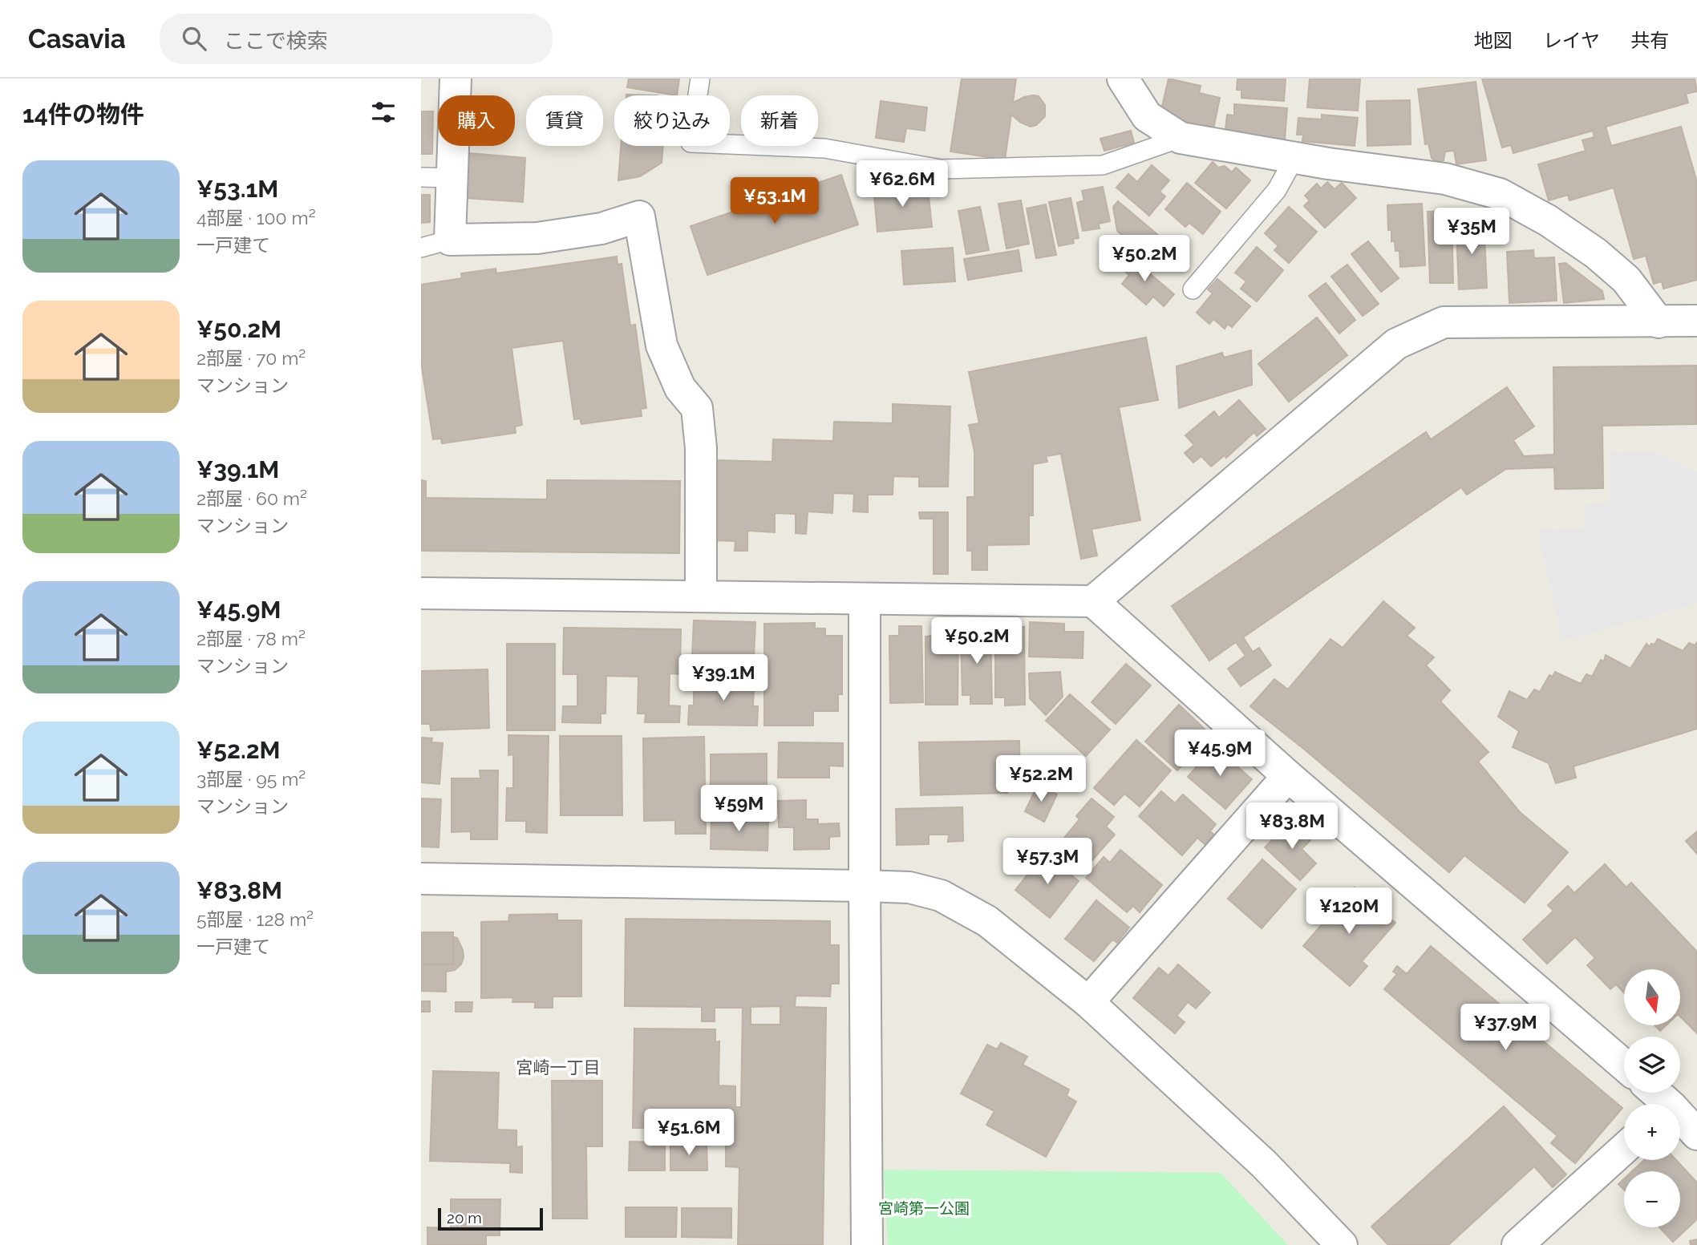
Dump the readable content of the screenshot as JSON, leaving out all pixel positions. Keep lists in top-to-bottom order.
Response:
{
  "districts": ["宮崎一丁目"],
  "parks": ["宮崎第一公園"],
  "scale_bar": "20 m",
  "north": "bottom",
  "page": {
    "header": "Casavia",
    "search": "ここで検索",
    "nav": ["地図", "レイヤ", "共有"],
    "heading": "14件の物件",
    "chip": [
      "購入",
      "賃貸",
      "絞り込み",
      "新着"
    ],
    "list": [
      {
        "name": "¥53.1M",
        "note": "4部屋 · 100 m² · 一戸建て"
      },
      {
        "name": "¥50.2M",
        "note": "2部屋 · 70 m² · マンション"
      },
      {
        "name": "¥39.1M",
        "note": "2部屋 · 60 m² · マンション"
      },
      {
        "name": "¥45.9M",
        "note": "2部屋 · 78 m² · マンション"
      },
      {
        "name": "¥52.2M",
        "note": "3部屋 · 95 m² · マンション"
      },
      {
        "name": "¥83.8M",
        "note": "5部屋 · 128 m² · 一戸建て"
      }
    ],
    "price": [
      "¥62.6M",
      "¥53.1M",
      "¥35M",
      "¥50.2M",
      "¥50.2M",
      "¥39.1M",
      "¥45.9M",
      "¥52.2M",
      "¥59M",
      "¥83.8M",
      "¥57.3M",
      "¥120M",
      "¥37.9M",
      "¥51.6M"
    ],
    "map_buttons": ["+", "−"],
    "scale": "20 m"
  }
}
